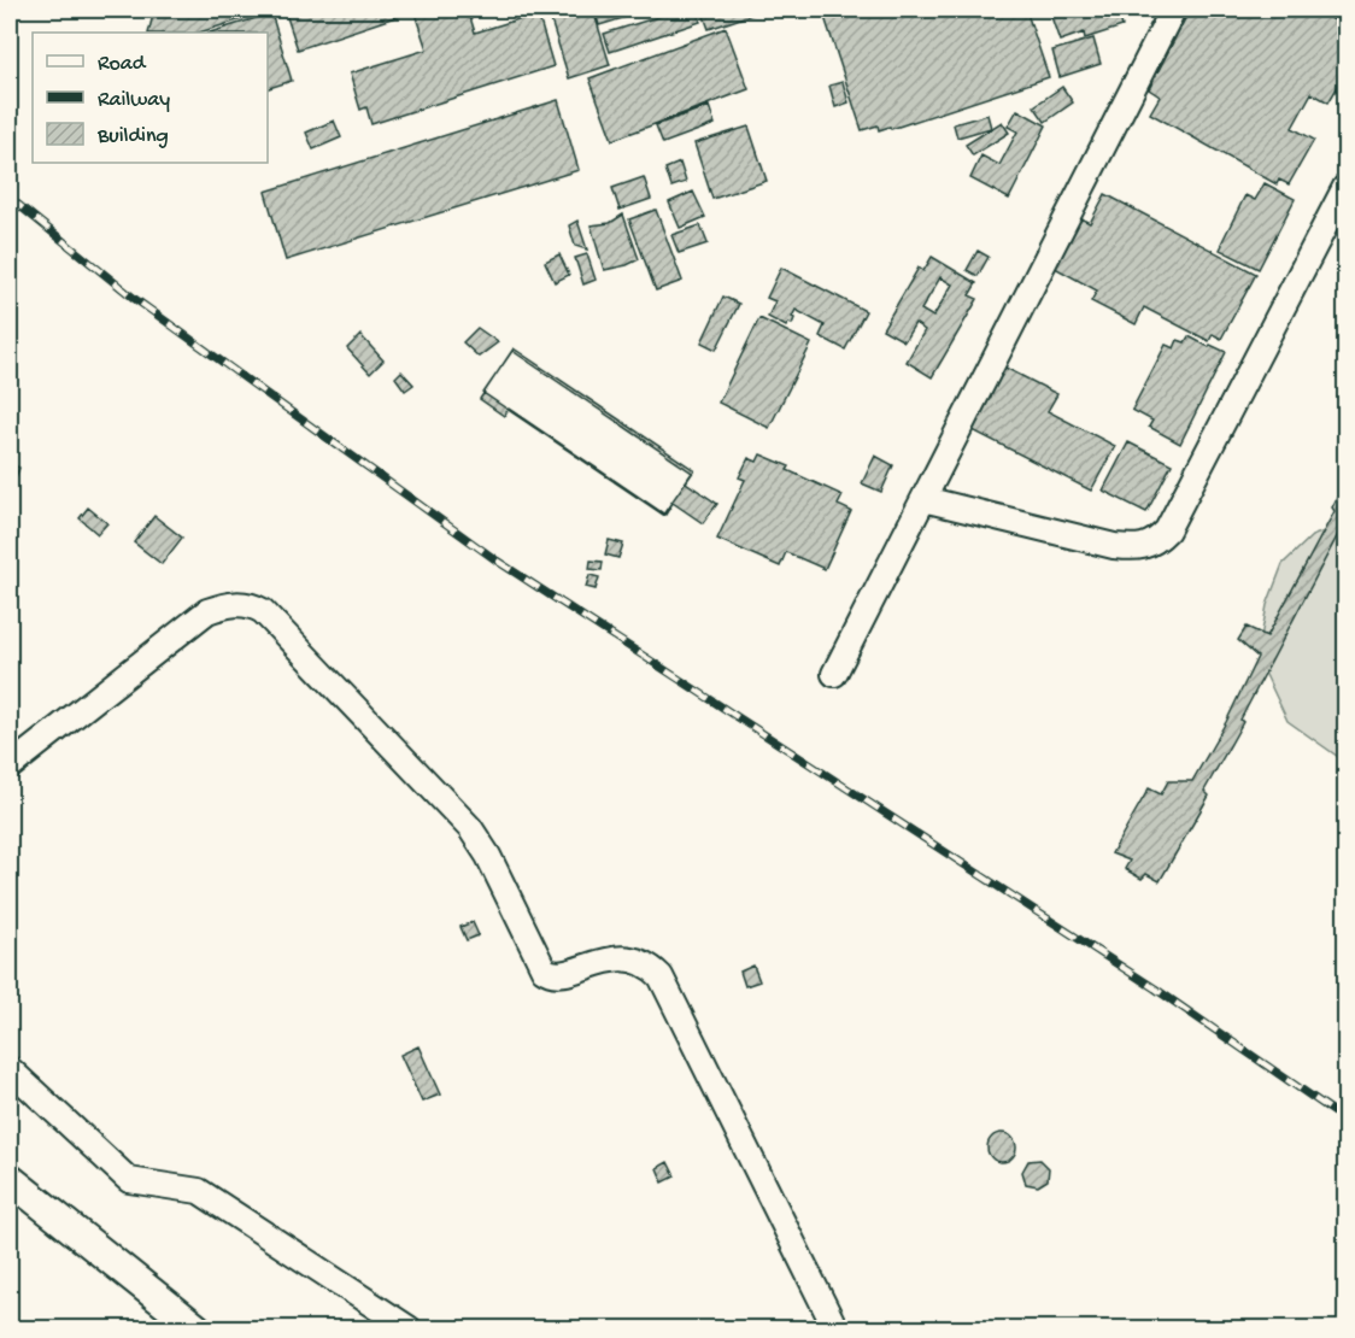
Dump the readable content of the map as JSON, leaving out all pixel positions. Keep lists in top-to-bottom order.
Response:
{
  "legend": ["Road", "Railway", "Building"]
}
